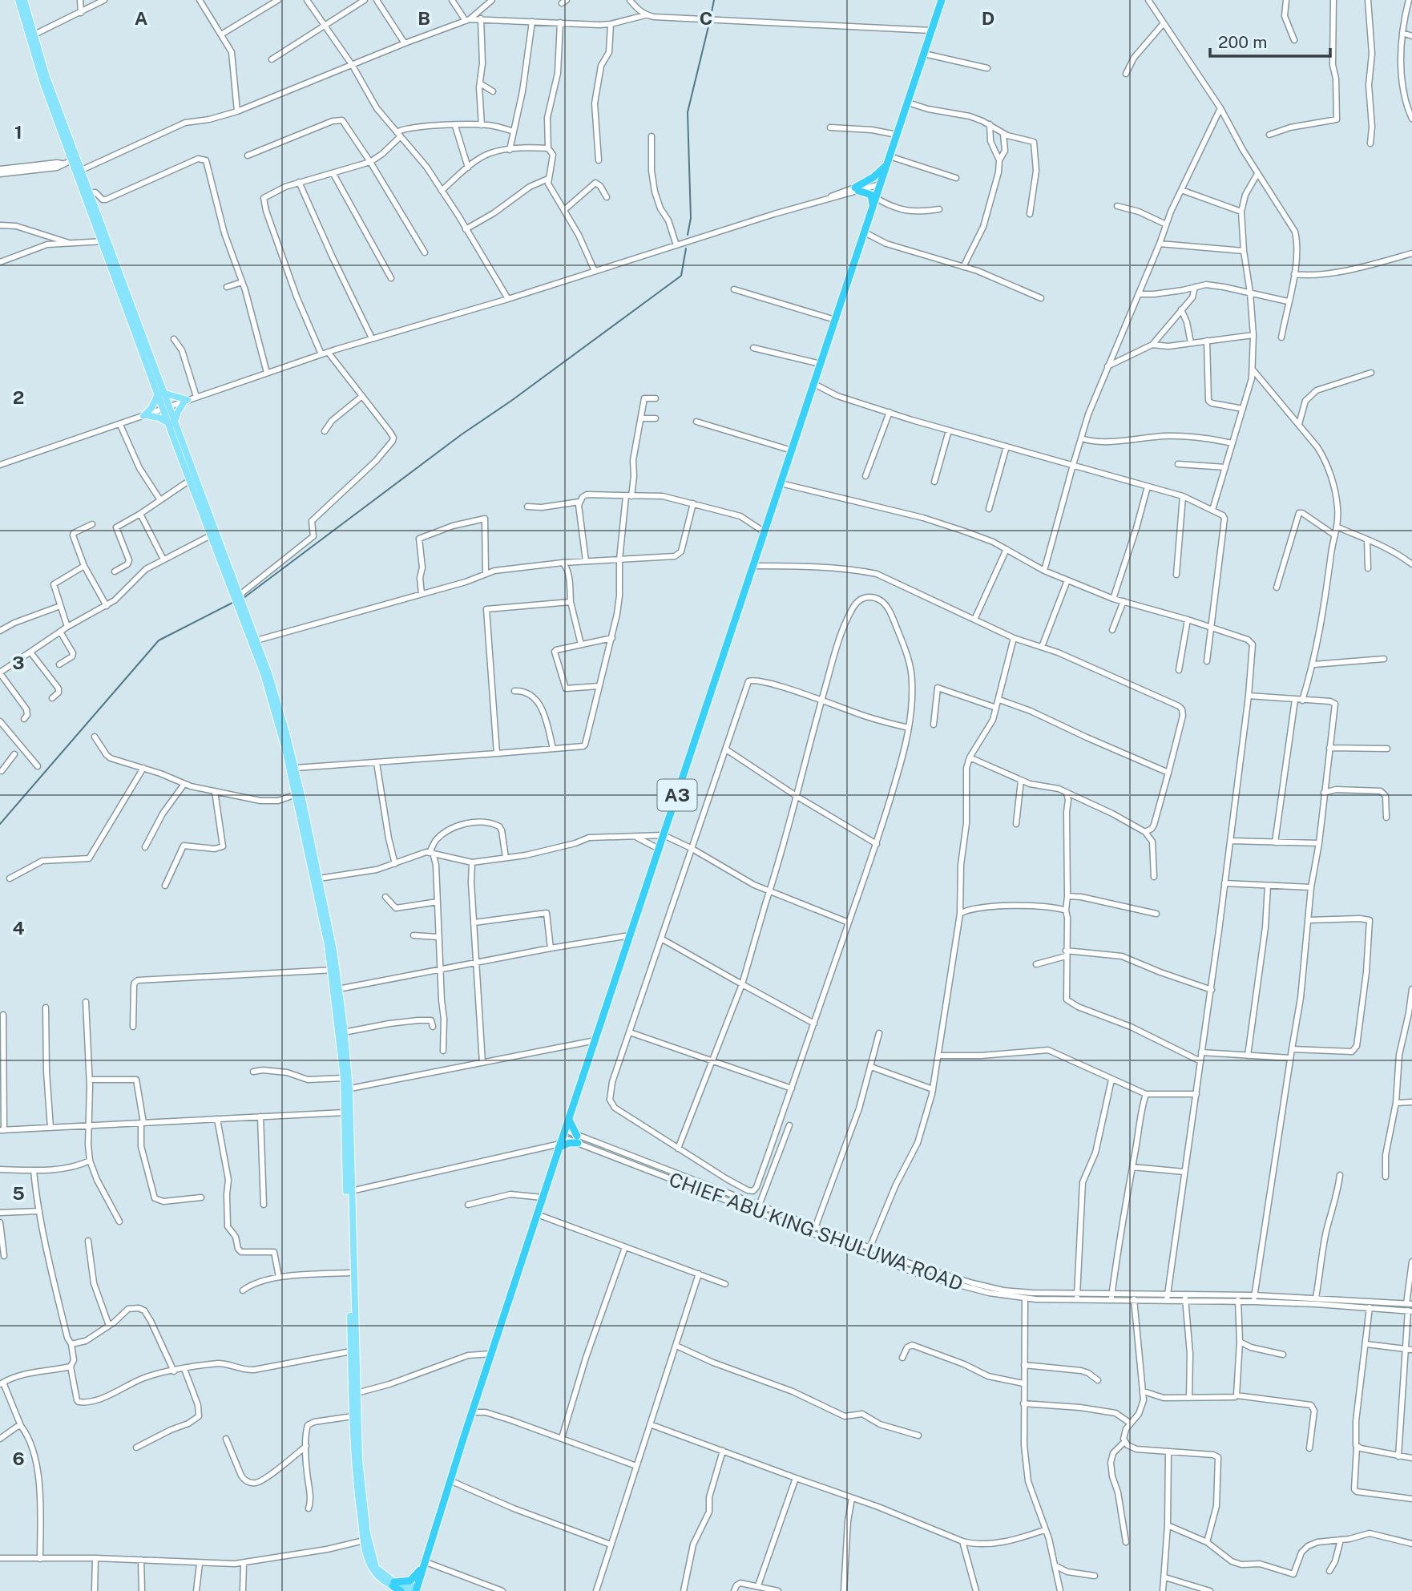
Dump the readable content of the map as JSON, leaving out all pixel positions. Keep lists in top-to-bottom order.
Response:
{
  "streets": {
    "highway": ["A3"],
    "street": ["CHIEF ABU KING SHULUWA ROAD"]
  },
  "scale_bar": "200 m",
  "grid": {
    "columns": [
      "A",
      "B",
      "C",
      "D"
    ],
    "rows": [
      "1",
      "2",
      "3",
      "4",
      "5",
      "6"
    ]
  }
}
